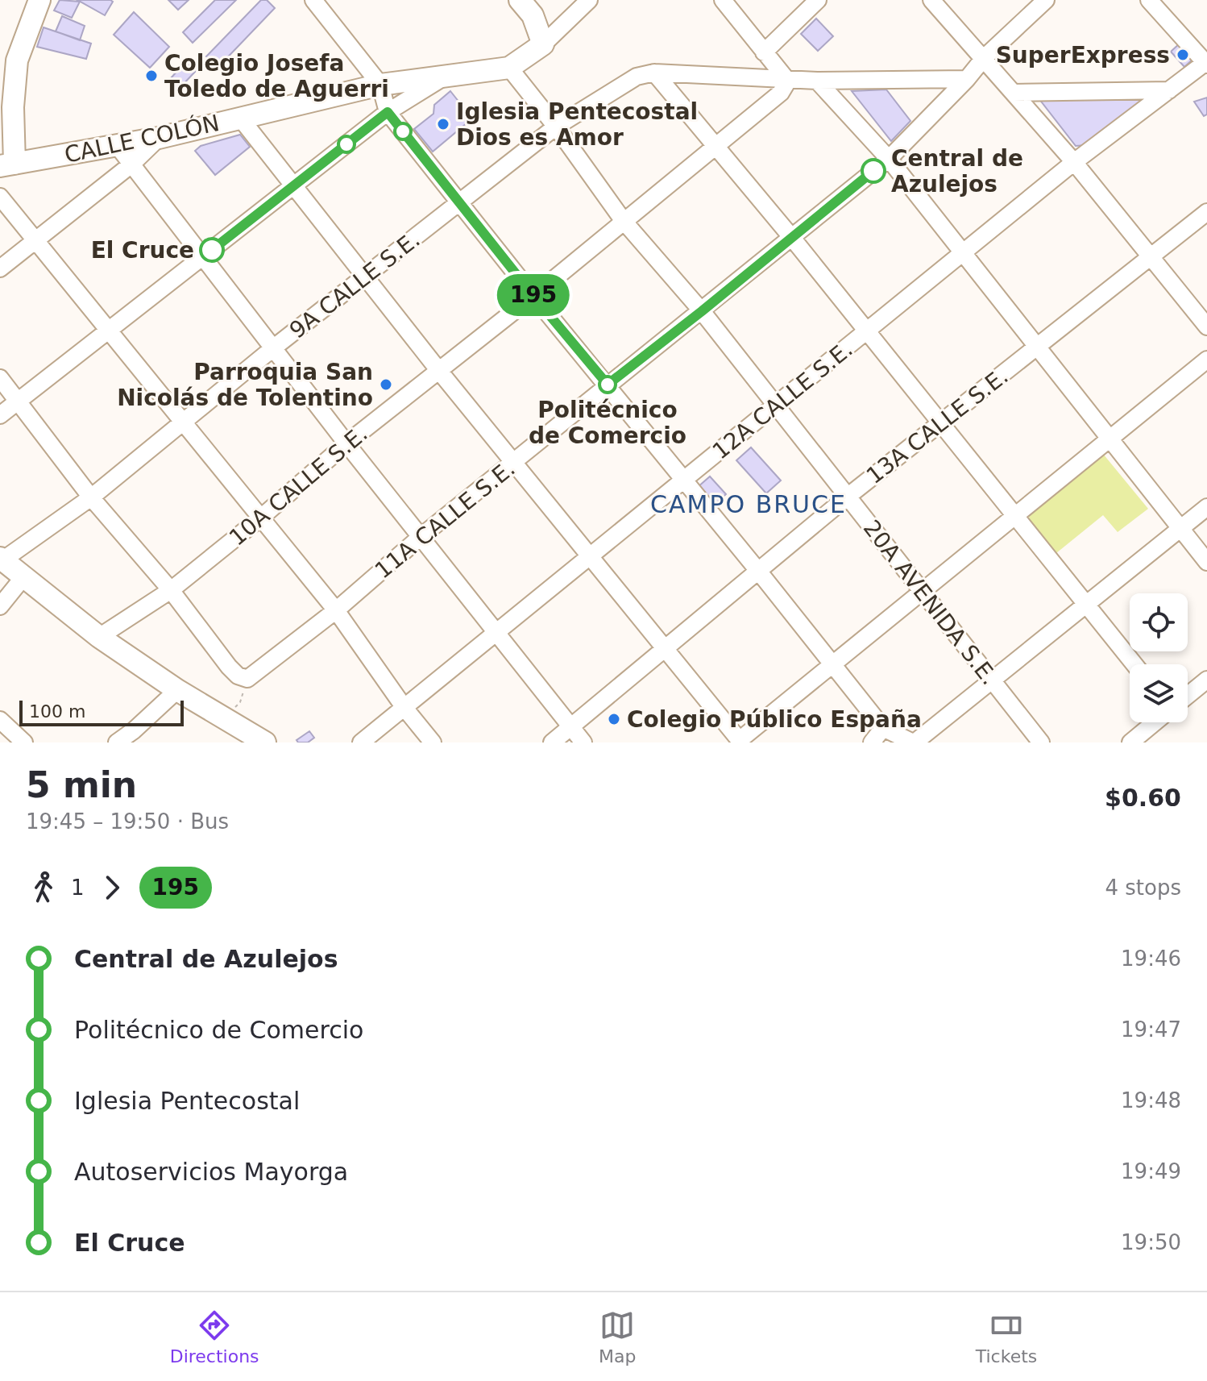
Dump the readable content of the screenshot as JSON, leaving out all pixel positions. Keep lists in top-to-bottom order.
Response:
{
  "streets": {
    "main road": ["CALLE COLÓN"],
    "street": [
      "9A CALLE S.E.",
      "12A CALLE S.E.",
      "13A CALLE S.E.",
      "10A CALLE S.E.",
      "11A CALLE S.E.",
      "20A AVENIDA S.E."
    ]
  },
  "crossings": [
    ["CALLE COLÓN", "20A AVENIDA S.E."],
    ["9A CALLE S.E.", "20A AVENIDA S.E."],
    ["12A CALLE S.E.", "20A AVENIDA S.E."],
    ["13A CALLE S.E.", "20A AVENIDA S.E."],
    ["10A CALLE S.E.", "11A CALLE S.E."],
    ["10A CALLE S.E.", "20A AVENIDA S.E."],
    ["11A CALLE S.E.", "20A AVENIDA S.E."]
  ],
  "districts": ["CAMPO BRUCE"],
  "places": [
    "SuperExpress",
    "Colegio Josefa Toledo de Aguerri",
    "Iglesia Pentecostal Dios es Amor",
    "Central de Azulejos",
    "El Cruce",
    "Parroquia San Nicolás de Tolentino",
    "Politécnico de Comercio",
    "Colegio Público España"
  ],
  "lines": ["bus line 195"],
  "scale_bar": "100 m",
  "page": {
    "on_map": "195",
    "scale": "100 m",
    "heading": ["5 min", "19:45 – 19:50 · Bus", "$0.60"],
    "legs": ["1", "195", "4 stops"],
    "list": [
      {
        "name": "Central de Azulejos",
        "value": "19:46"
      },
      {
        "name": "Politécnico de Comercio",
        "value": "19:47"
      },
      {
        "name": "Iglesia Pentecostal",
        "value": "19:48"
      },
      {
        "name": "Autoservicios Mayorga",
        "value": "19:49"
      },
      {
        "name": "El Cruce",
        "value": "19:50"
      }
    ],
    "tabs": ["Directions", "Map", "Tickets"]
  }
}
